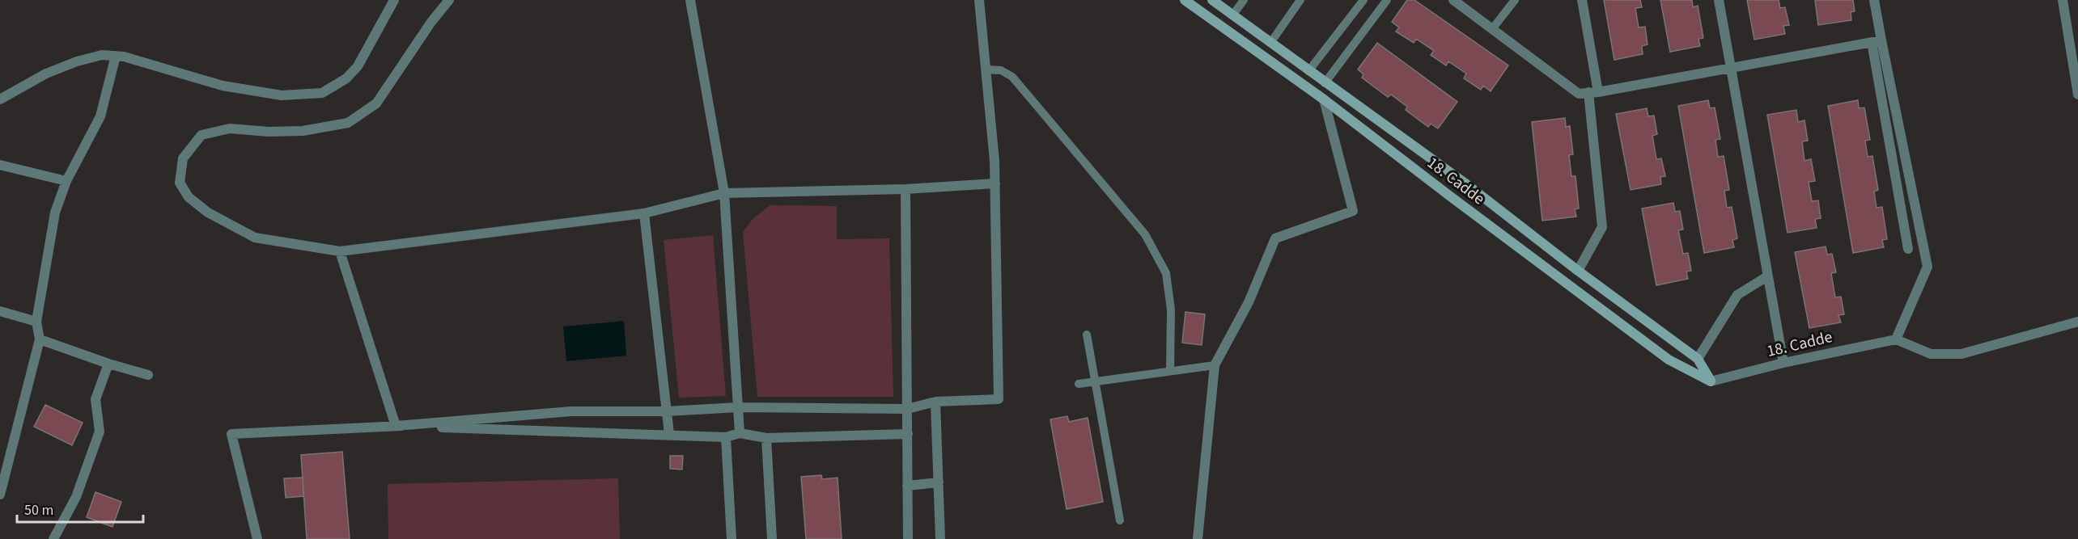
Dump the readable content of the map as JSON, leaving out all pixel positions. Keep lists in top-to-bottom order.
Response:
{
  "streets": {
    "street": ["18. Cadde"]
  },
  "scale_bar": "50 m"
}
